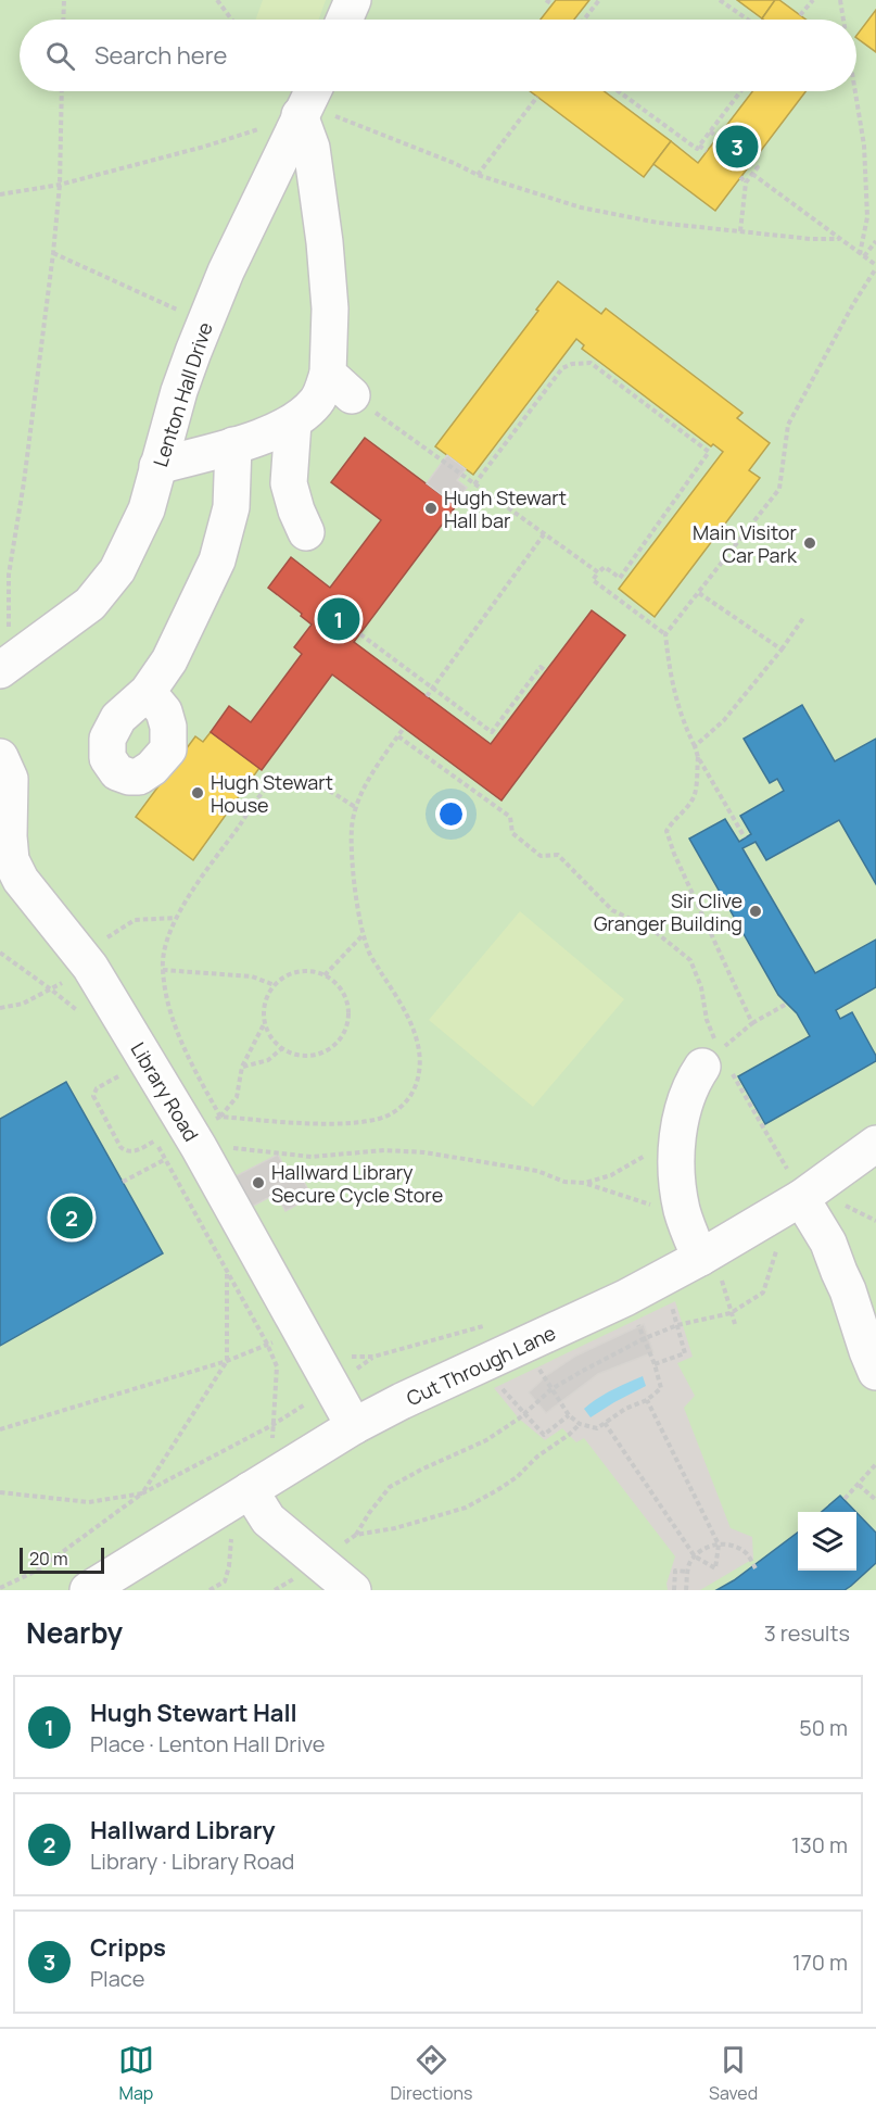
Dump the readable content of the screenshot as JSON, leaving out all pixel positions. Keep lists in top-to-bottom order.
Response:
{
  "streets": {
    "street": ["Lenton Hall Drive", "Library Road", "Cut Through Lane"]
  },
  "crossings": [
    ["Library Road", "Cut Through Lane"]
  ],
  "places": [
    "Hugh Stewart Hall bar",
    "Main Visitor Car Park",
    "Hugh Stewart House",
    "Sir Clive Granger Building",
    "Hallward Library Secure Cycle Store"
  ],
  "scale_bar": "20 m",
  "page": {
    "search": "Search here",
    "pins": ["3", "1", "2"],
    "scale": "20 m",
    "heading": ["Nearby", "3 results"],
    "list": [
      {
        "mark": "1",
        "name": "Hugh Stewart Hall",
        "note": "Place · Lenton Hall Drive",
        "value": "50 m"
      },
      {
        "mark": "2",
        "name": "Hallward Library",
        "note": "Library · Library Road",
        "value": "130 m"
      },
      {
        "mark": "3",
        "name": "Cripps",
        "note": "Place",
        "value": "170 m"
      }
    ],
    "nav": ["Map", "Directions", "Saved"]
  }
}
